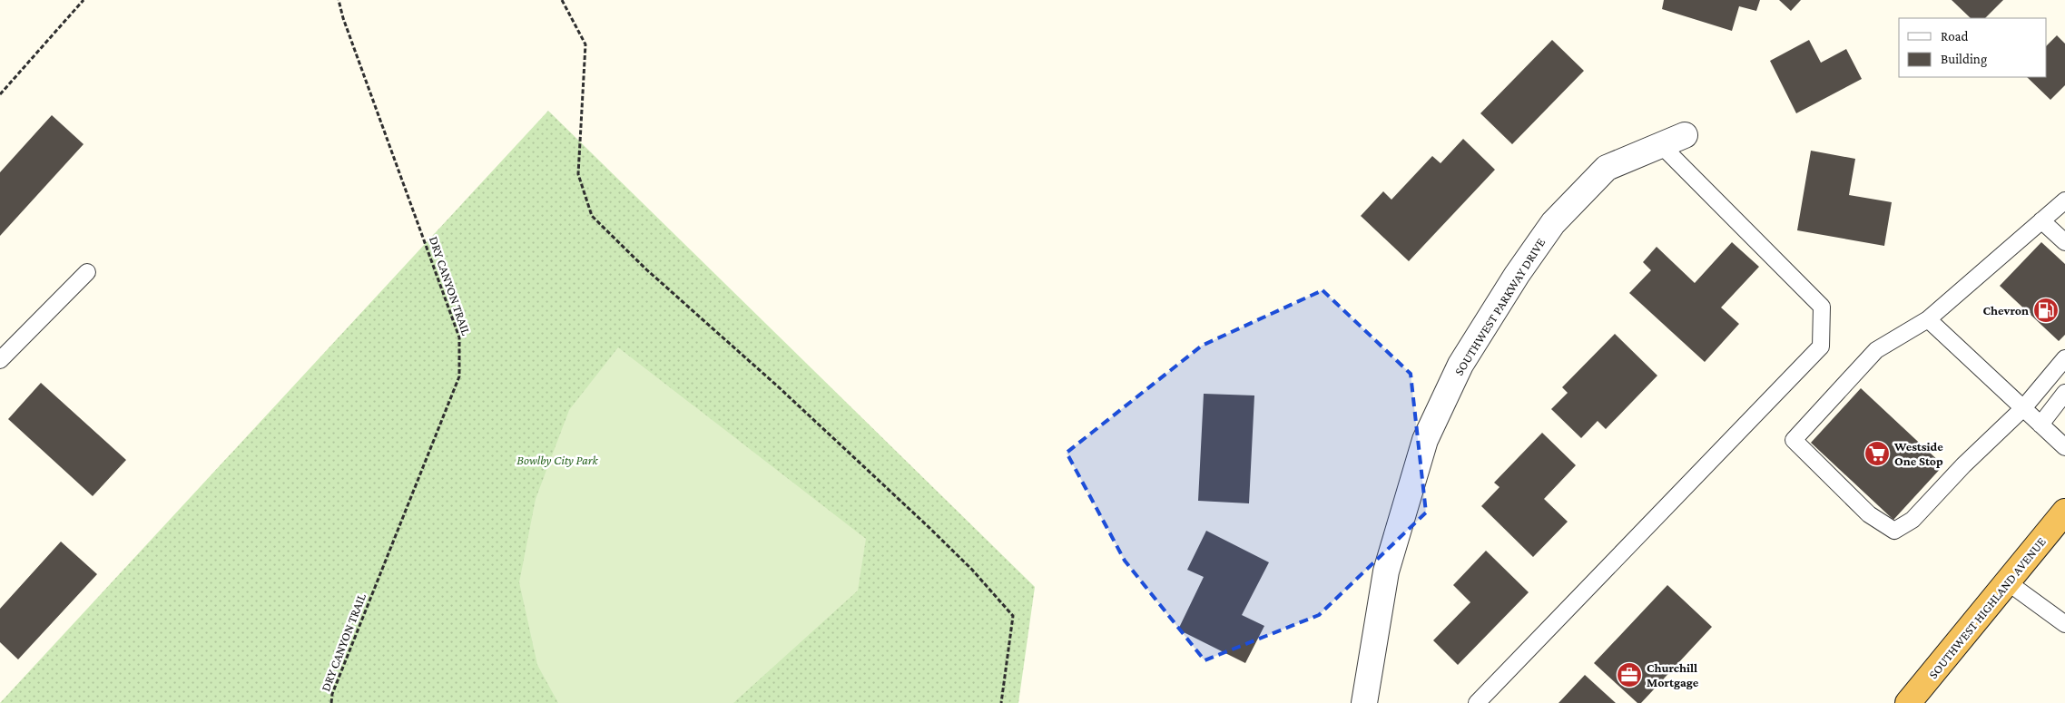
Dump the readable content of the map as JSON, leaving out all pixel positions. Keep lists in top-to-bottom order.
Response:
{
  "streets": {
    "highway": ["SOUTHWEST HIGHLAND AVENUE"],
    "street": ["SOUTHWEST PARKWAY DRIVE"],
    "path": ["DRY CANYON TRAIL"]
  },
  "parks": ["Bowlby City Park"],
  "places": {
    "fuel station": ["Chevron"],
    "supermarket": ["Westside One Stop"],
    "office": ["Churchill Mortgage"]
  },
  "legend": ["Road", "Building"]
}
